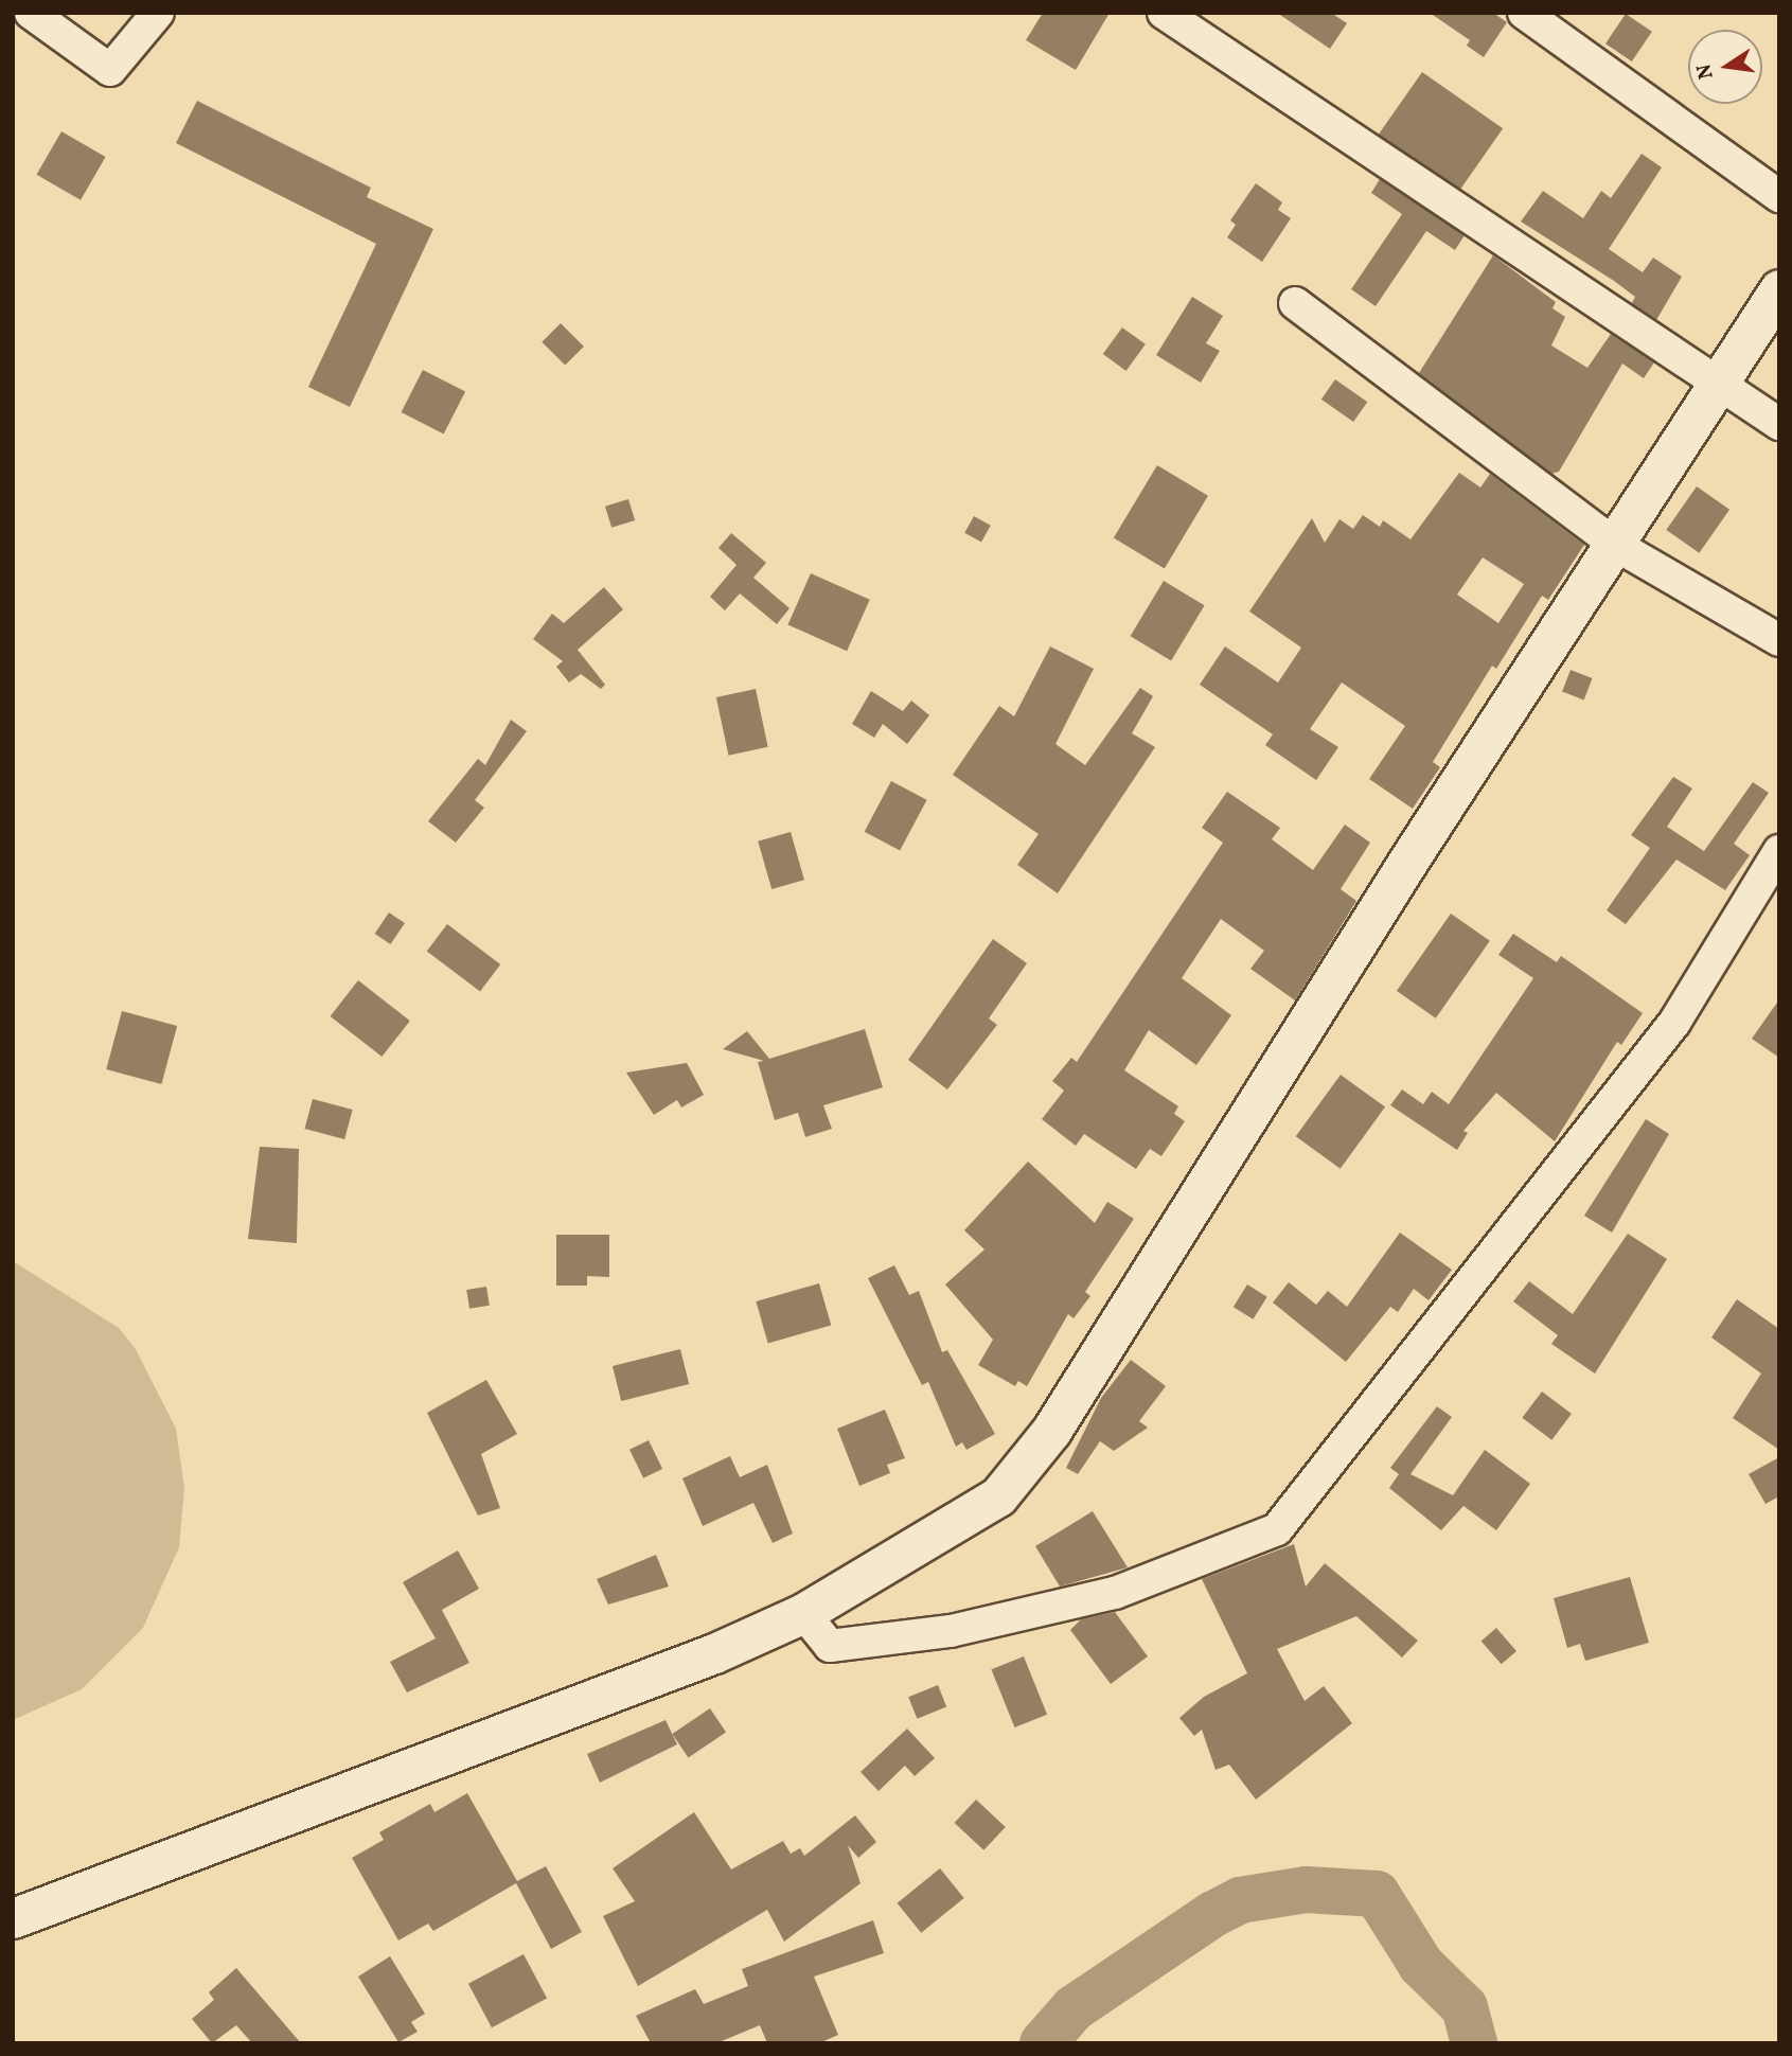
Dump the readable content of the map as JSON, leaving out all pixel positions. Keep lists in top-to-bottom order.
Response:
{
  "north": "left"
}
